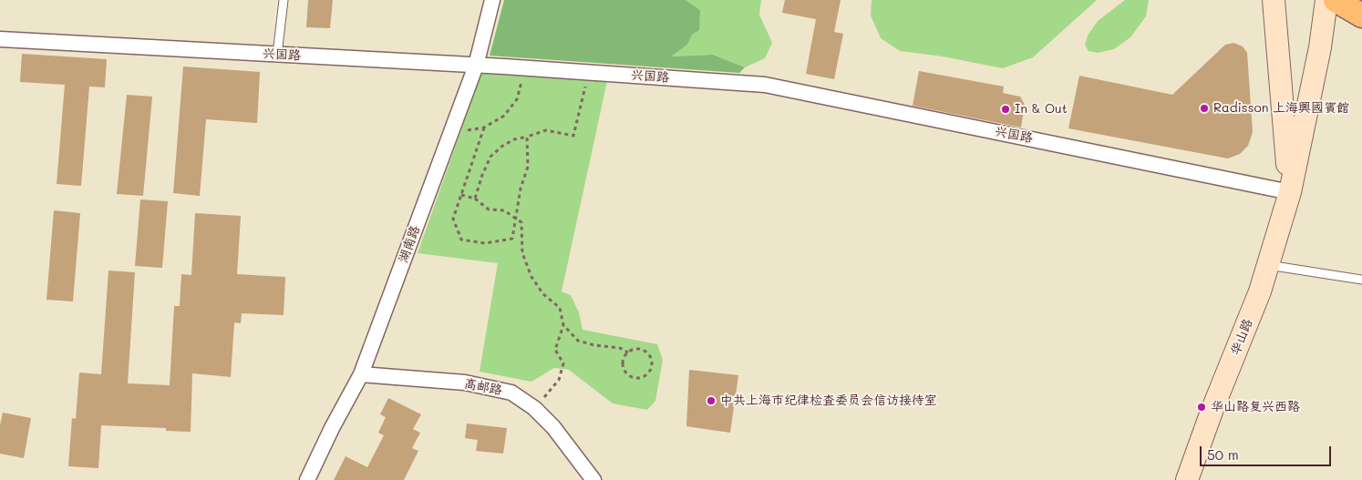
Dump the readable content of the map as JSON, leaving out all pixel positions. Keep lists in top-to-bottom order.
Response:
{
  "streets": {
    "main road": ["华山路"],
    "street": ["兴国路", "湖南路", "高邮路"]
  },
  "crossings": [
    ["兴国路", "湖南路"],
    ["兴国路", "华山路"],
    ["湖南路", "高邮路"]
  ],
  "places": [
    "Radisson 上海興國賓館",
    "In & Out",
    "中共上海市纪律检查委员会信访接待室",
    "华山路复兴西路"
  ],
  "scale_bar": "50 m"
}
